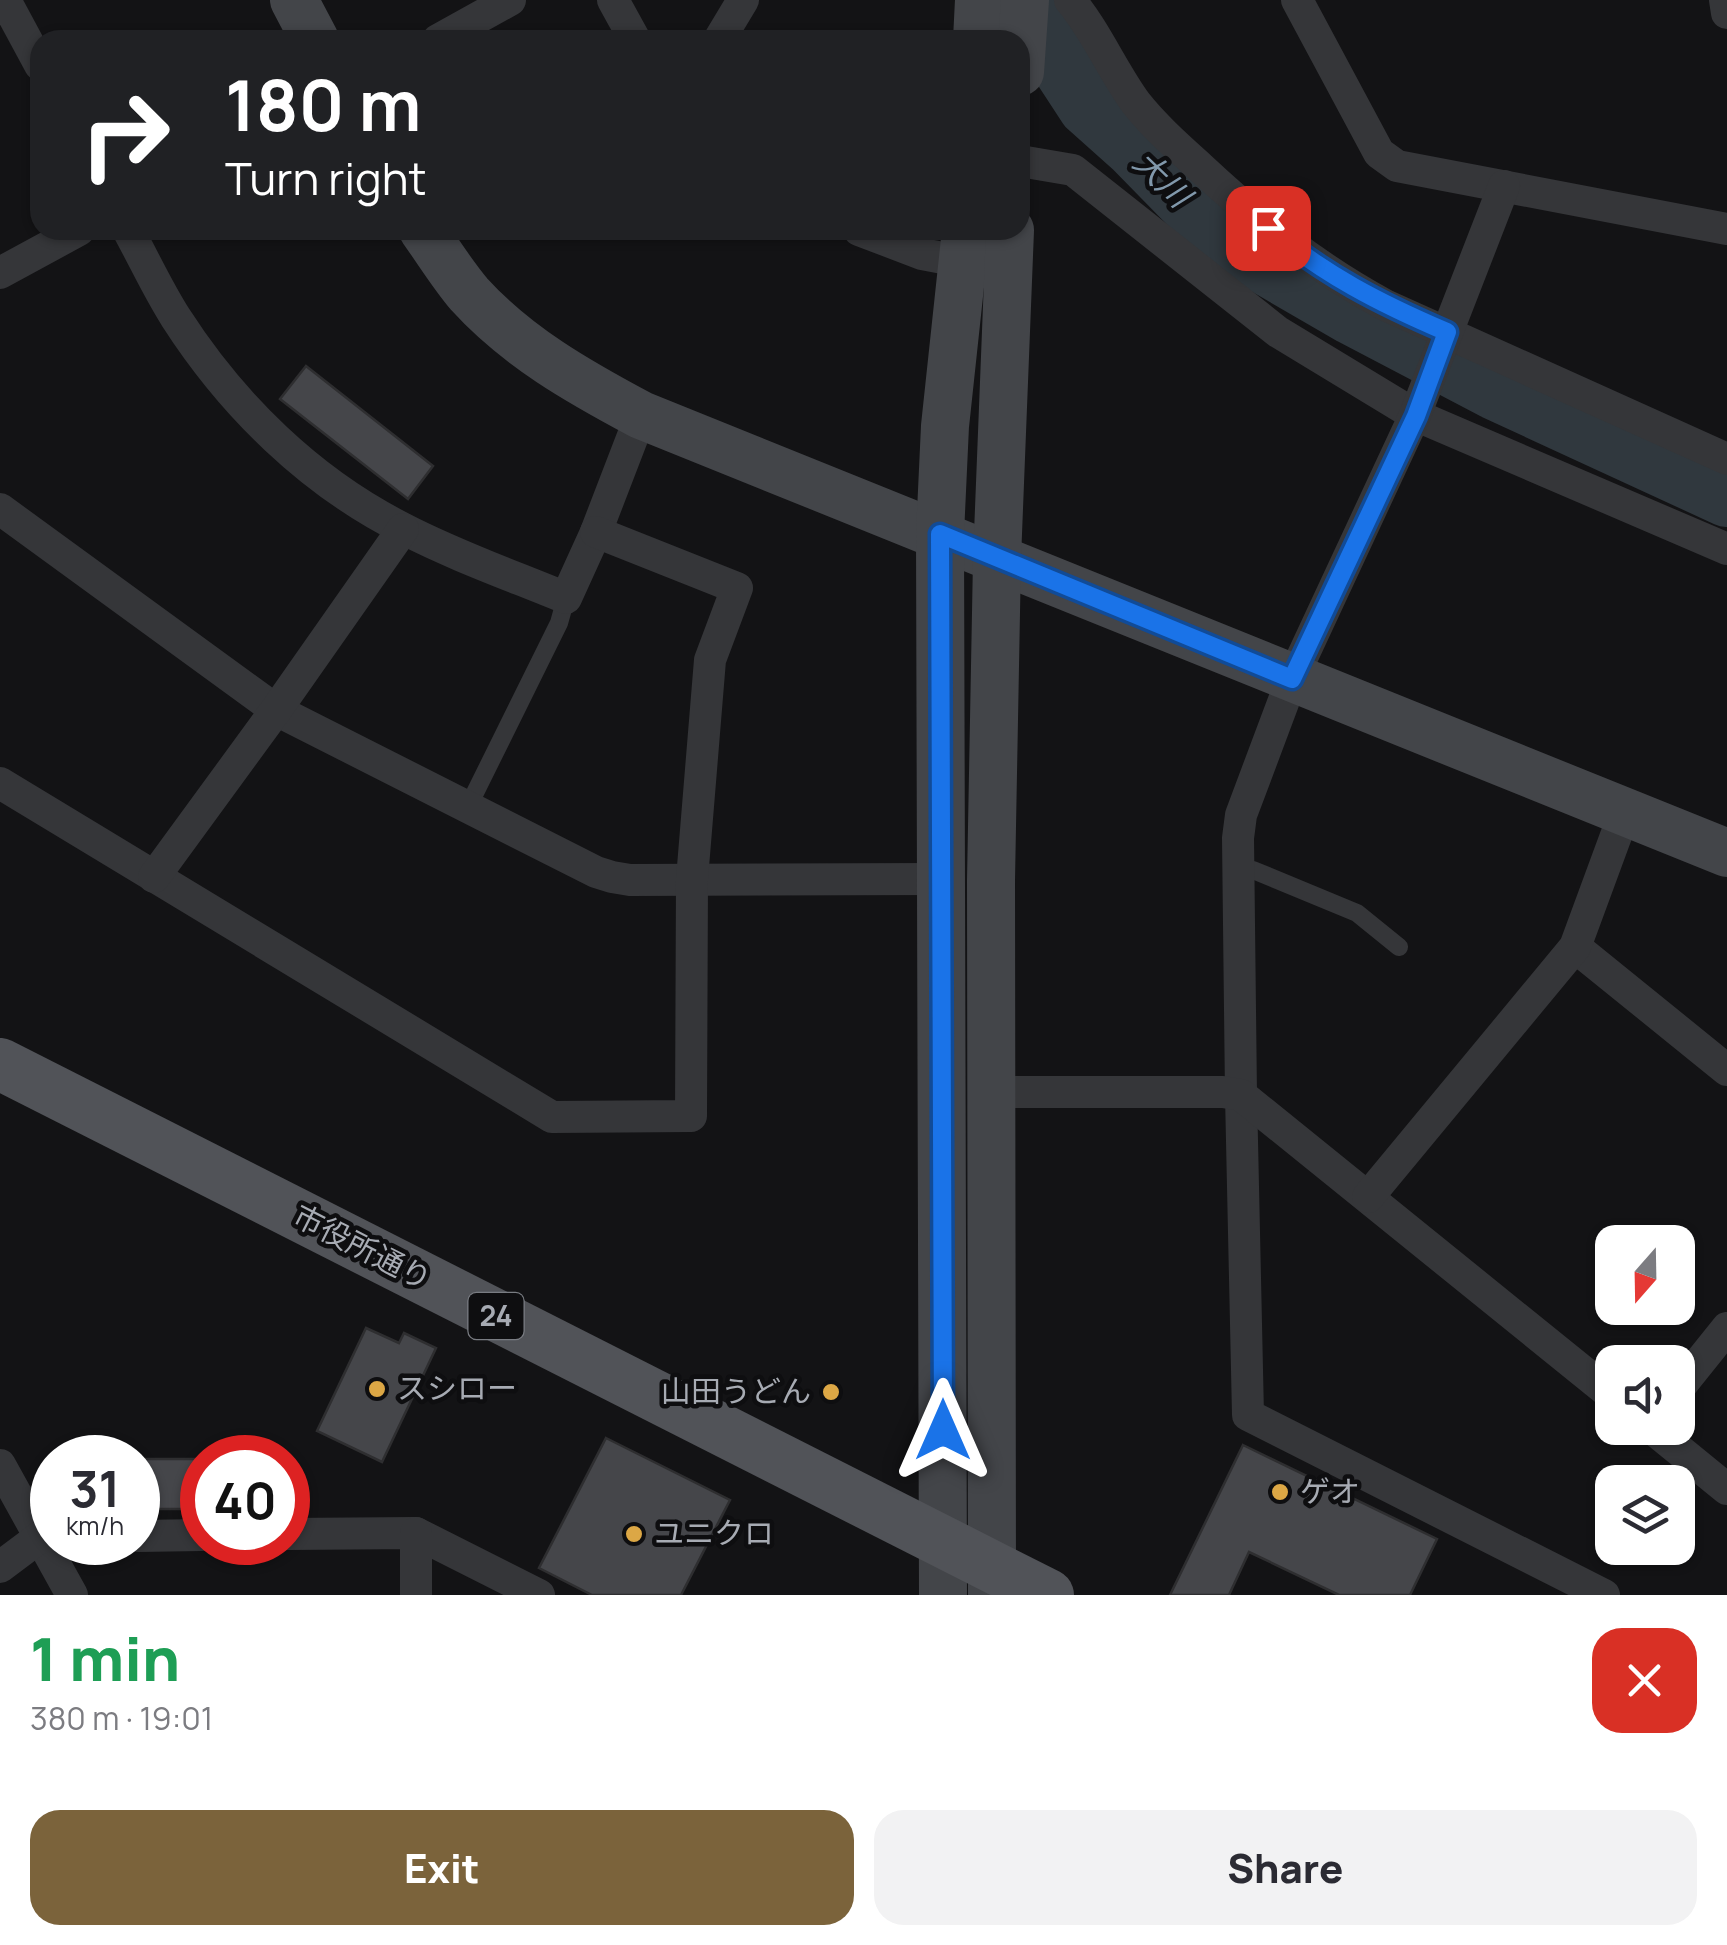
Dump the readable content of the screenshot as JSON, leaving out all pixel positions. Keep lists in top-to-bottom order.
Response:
{
  "streets": {
    "main road": ["市役所通り", "24"]
  },
  "crossings": [
    ["市役所通り", "24"]
  ],
  "water": ["大川"],
  "places": [
    "スシロー",
    "山田うどん",
    "ゲオ",
    "ユニクロ"
  ],
  "north": "bottom",
  "page": {
    "turn": ["180 m", "Turn right"],
    "speed": "31 km/h",
    "limit": "40",
    "heading": ["1 min", "380 m · 19:01"],
    "buttons": ["Exit", "Share"]
  }
}
